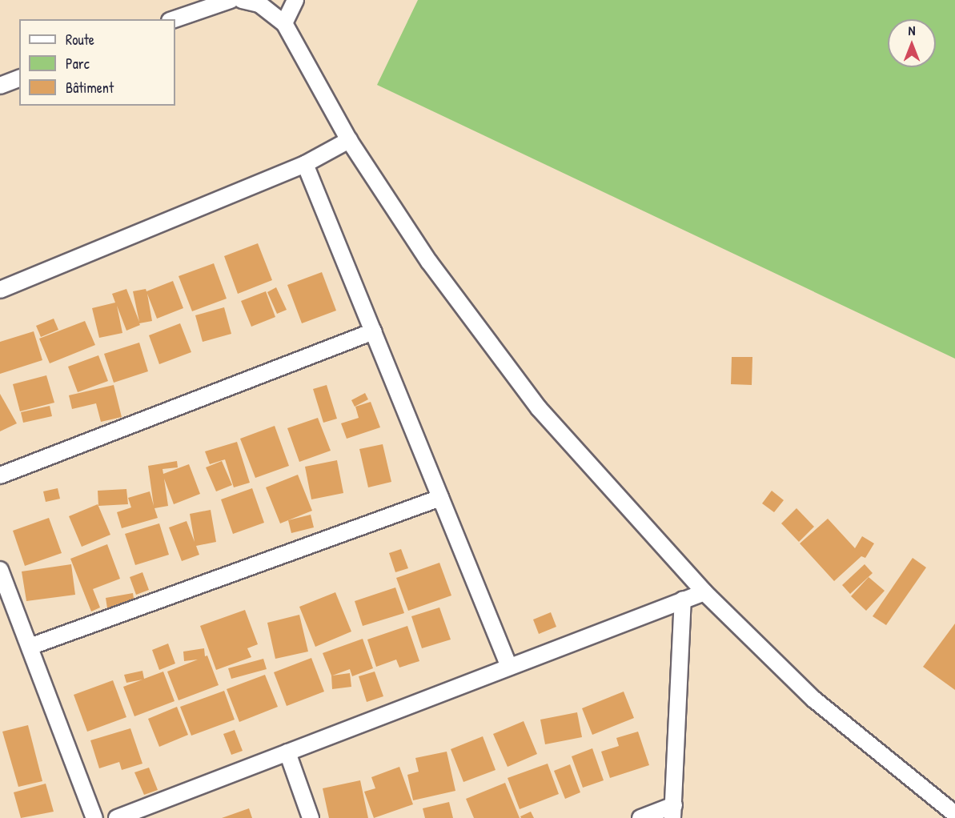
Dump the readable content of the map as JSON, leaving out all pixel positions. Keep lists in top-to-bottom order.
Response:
{
  "legend": ["Route", "Parc", "Bâtiment"],
  "north": "top"
}
